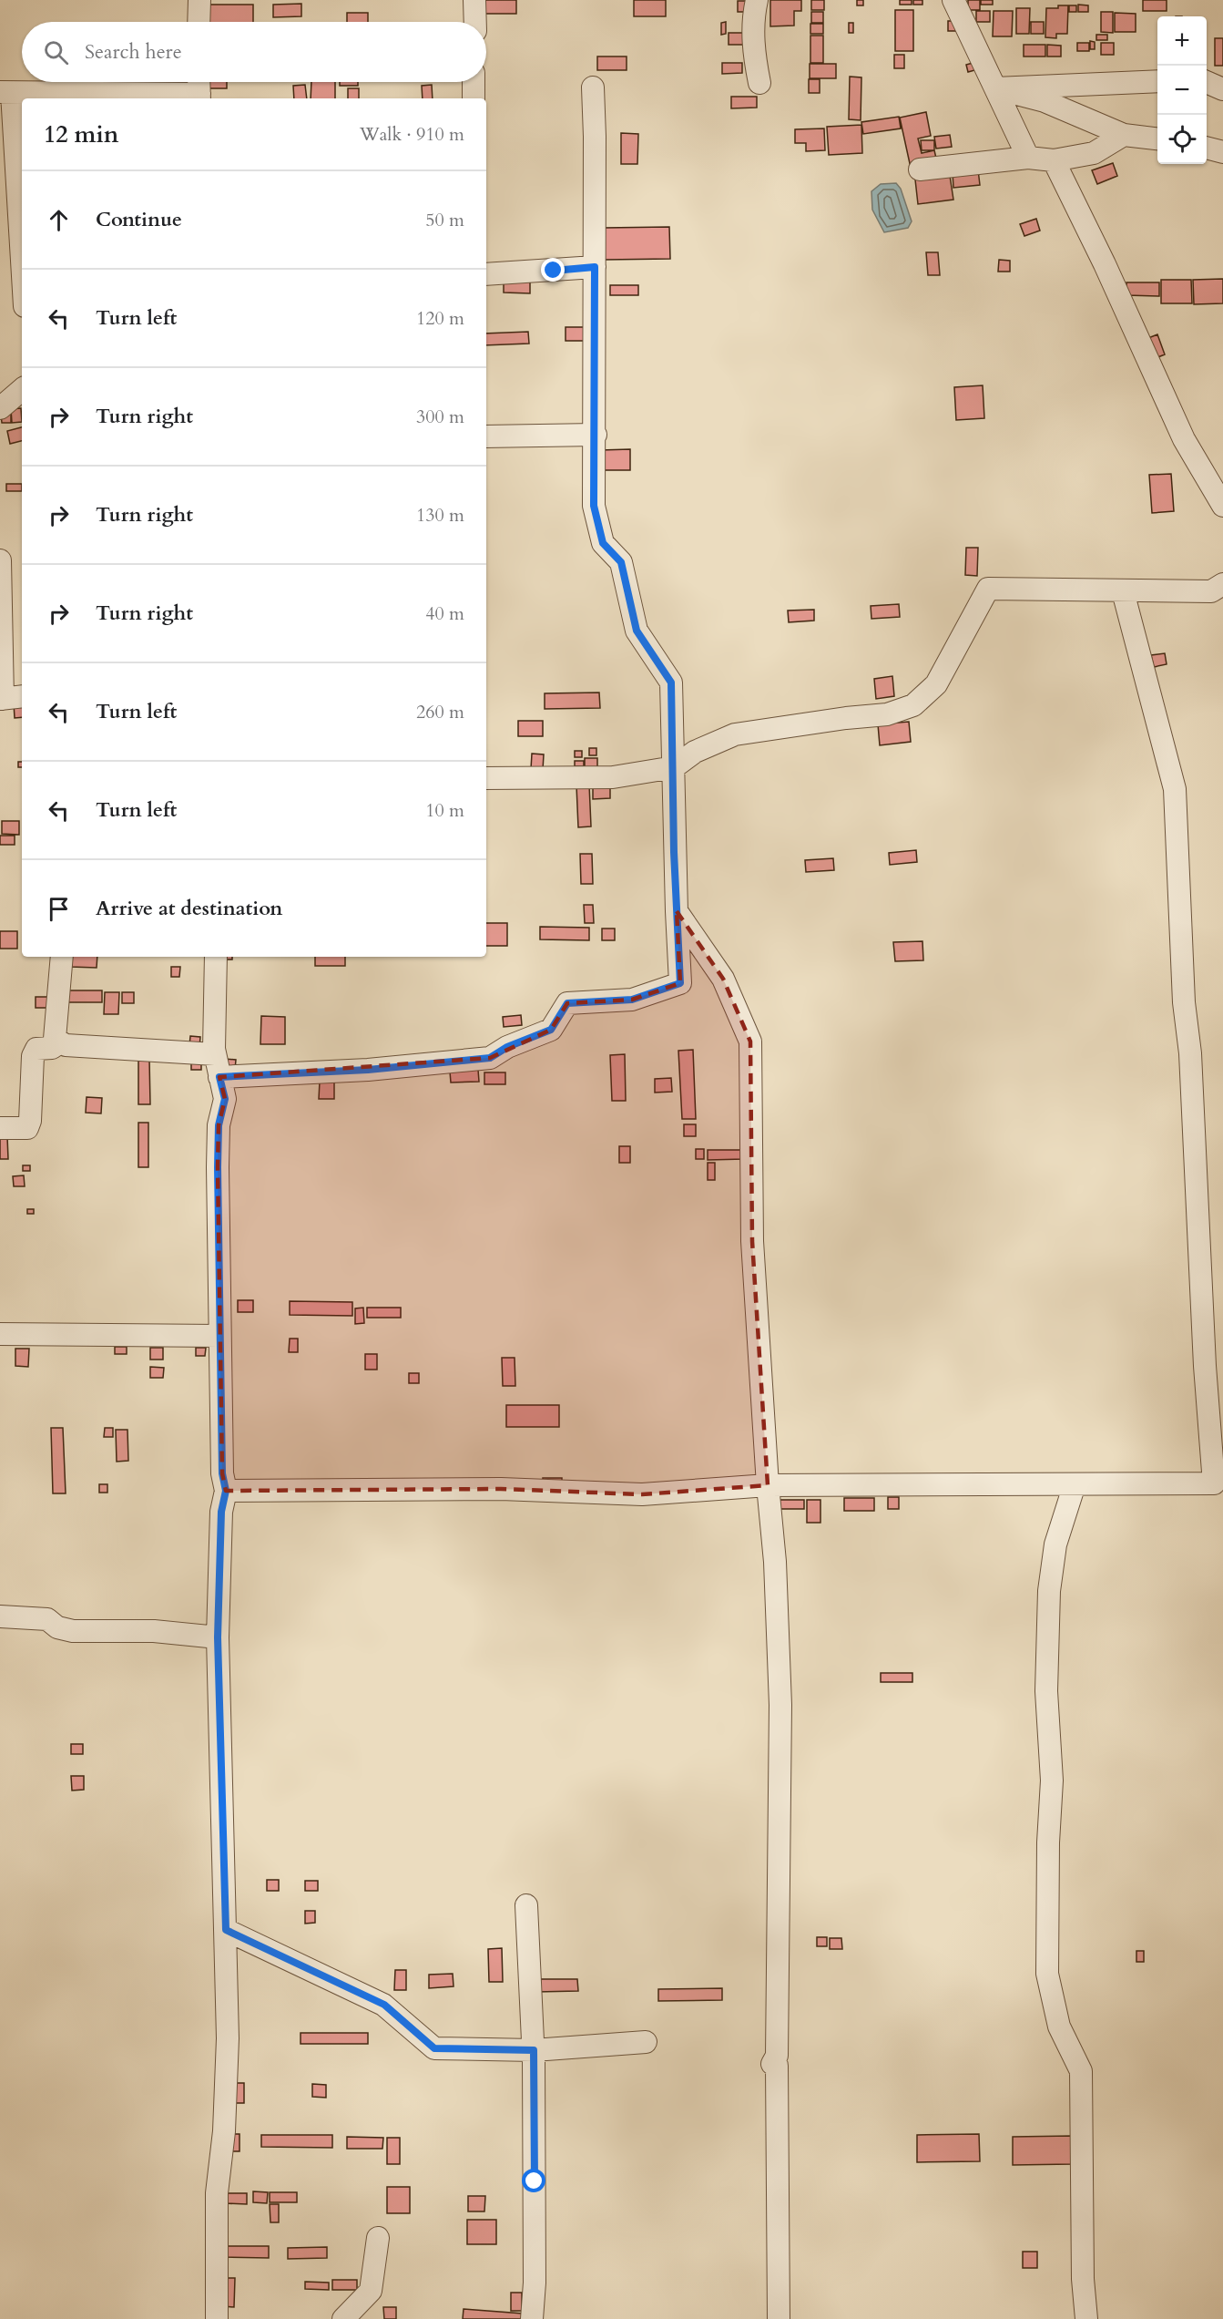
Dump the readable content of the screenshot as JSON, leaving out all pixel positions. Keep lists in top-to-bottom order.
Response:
{
  "page": {
    "map_buttons": ["+", "−"],
    "search": "Search here",
    "heading": ["12 min", "Walk · 910 m"],
    "list": [
      ["Continue", "50 m"],
      ["Turn left", "120 m"],
      ["Turn right", "300 m"],
      ["Turn right", "130 m"],
      ["Turn right", "40 m"],
      ["Turn left", "260 m"],
      ["Turn left", "10 m"],
      "Arrive at destination"
    ]
  }
}
